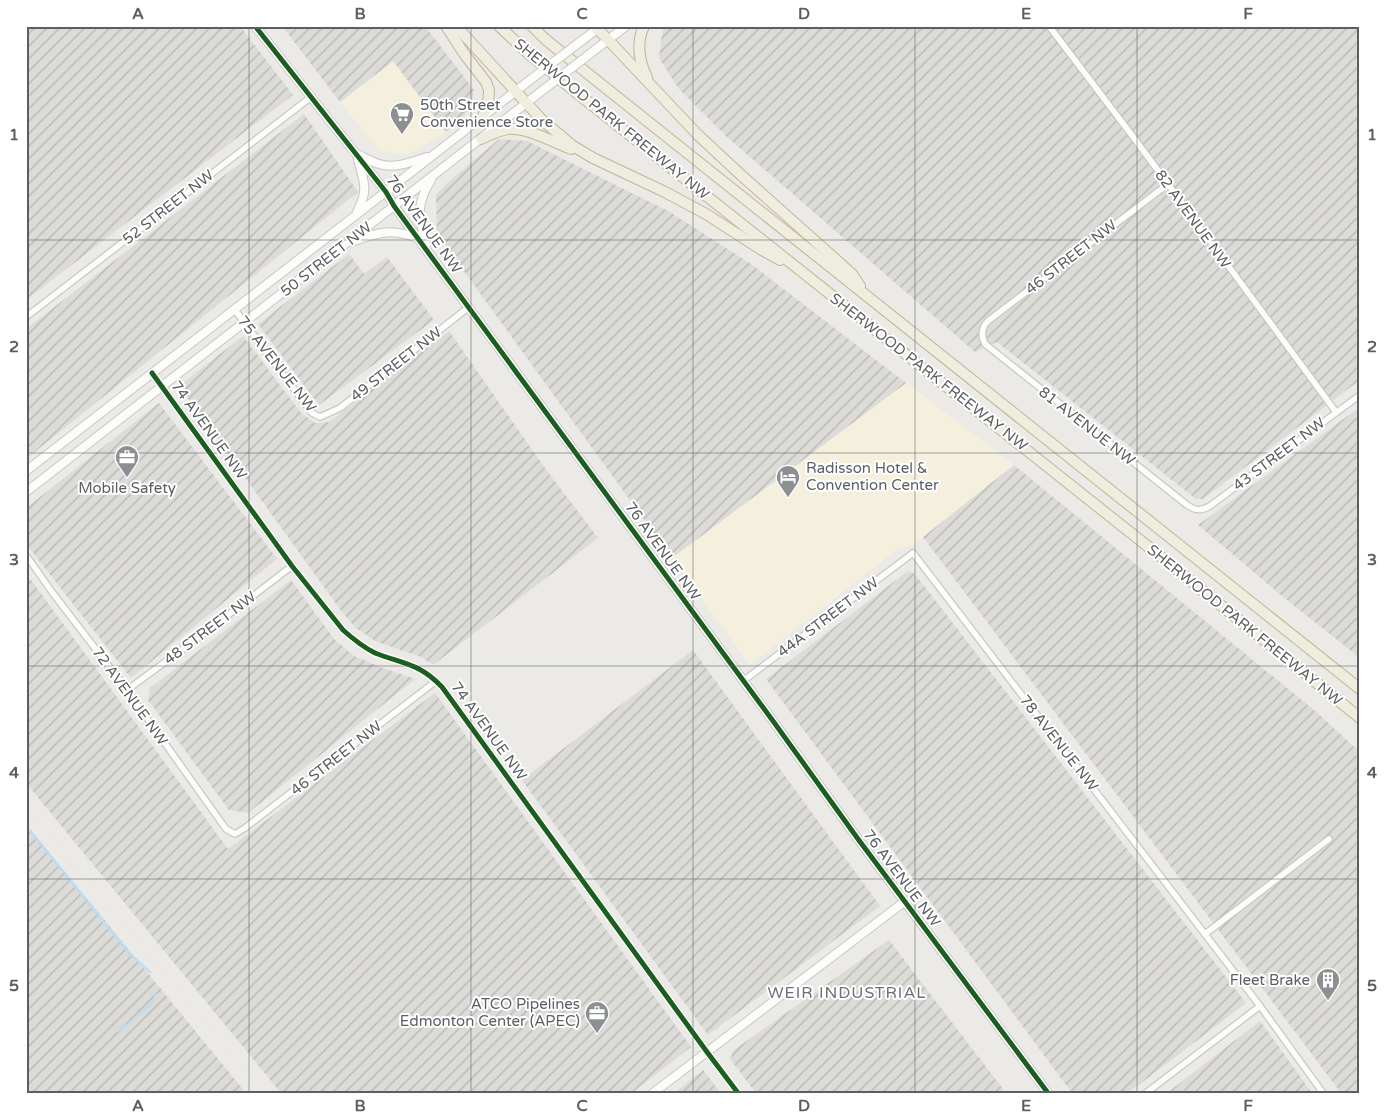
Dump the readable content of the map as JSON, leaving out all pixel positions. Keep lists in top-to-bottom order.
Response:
{
  "streets": {
    "highway": ["SHERWOOD PARK FREEWAY NW"],
    "main road": ["76 AVENUE NW", "50 STREET NW"],
    "street": [
      "52 STREET NW",
      "82 AVENUE NW",
      "46 STREET NW",
      "75 AVENUE NW",
      "49 STREET NW",
      "81 AVENUE NW",
      "74 AVENUE NW",
      "43 STREET NW",
      "44A STREET NW",
      "48 STREET NW",
      "72 AVENUE NW",
      "78 AVENUE NW"
    ]
  },
  "crossings": [
    ["52 STREET NW", "76 AVENUE NW"],
    ["82 AVENUE NW", "46 STREET NW"],
    ["82 AVENUE NW", "43 STREET NW"],
    ["76 AVENUE NW", "50 STREET NW"],
    ["76 AVENUE NW", "49 STREET NW"],
    ["76 AVENUE NW", "44A STREET NW"],
    ["46 STREET NW", "81 AVENUE NW"],
    ["46 STREET NW", "74 AVENUE NW"],
    ["46 STREET NW", "72 AVENUE NW"],
    ["50 STREET NW", "75 AVENUE NW"],
    ["50 STREET NW", "74 AVENUE NW"],
    ["75 AVENUE NW", "49 STREET NW"],
    ["81 AVENUE NW", "43 STREET NW"],
    ["74 AVENUE NW", "48 STREET NW"],
    ["44A STREET NW", "78 AVENUE NW"],
    ["48 STREET NW", "72 AVENUE NW"]
  ],
  "districts": ["WEIR INDUSTRIAL"],
  "places": {
    "supermarket": ["50th Street Convenience Store"],
    "office": ["Mobile Safety", "ATCO Pipelines Edmonton Center (APEC)"],
    "hotel": ["Radisson Hotel & Convention Center"],
    "building": ["Fleet Brake"]
  },
  "grid": {
    "columns": [
      "A",
      "B",
      "C",
      "D",
      "E",
      "F"
    ],
    "rows": [
      "1",
      "2",
      "3",
      "4",
      "5"
    ]
  }
}
